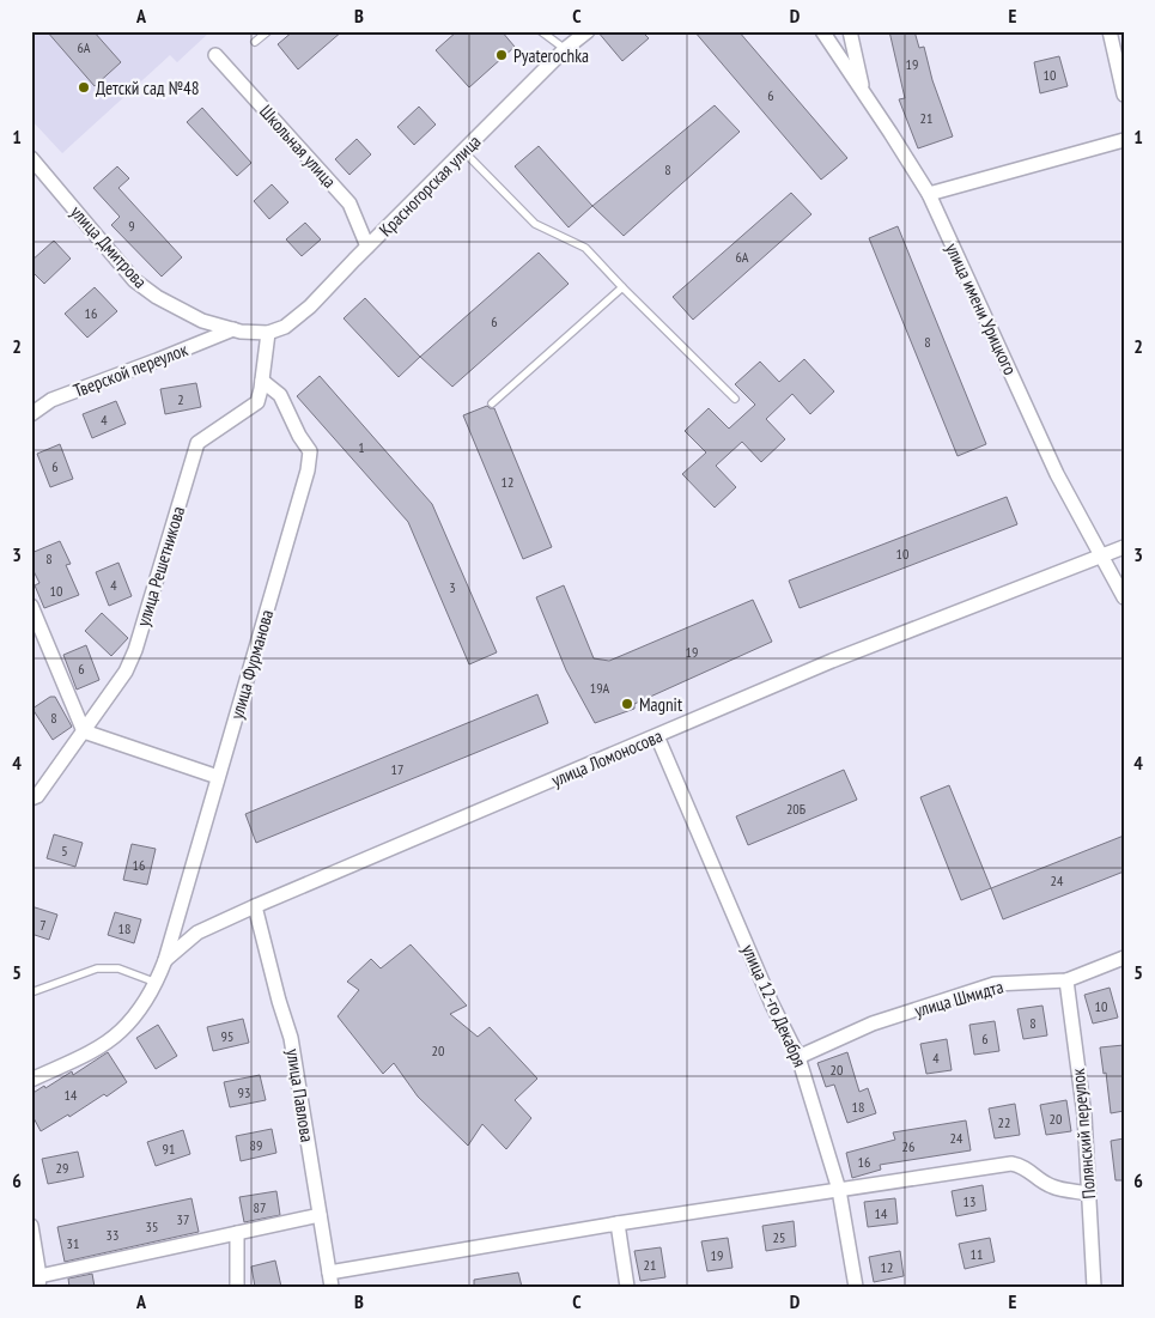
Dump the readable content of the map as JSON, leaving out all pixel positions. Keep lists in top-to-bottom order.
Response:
{
  "streets": {
    "street": [
      "Школьная улица",
      "Красногорская улица",
      "улица Дмитрова",
      "улица имени Урицкого",
      "Тверской переулок",
      "улица Решетникова",
      "улица Фурманова",
      "улица Ломоносова",
      "улица Шмидта",
      "улица 12-го Декабря",
      "улица Павлова",
      "Полянский переулок"
    ]
  },
  "crossings": [
    ["Школьная улица", "Красногорская улица"],
    ["Красногорская улица", "улица Дмитрова"],
    ["Красногорская улица", "улица Решетникова"],
    ["улица Дмитрова", "Тверской переулок"],
    ["улица Дмитрова", "улица Решетникова"],
    ["улица имени Урицкого", "улица Ломоносова"],
    ["улица Решетникова", "улица Фурманова"],
    ["улица Фурманова", "улица Ломоносова"],
    ["улица Ломоносова", "улица 12-го Декабря"],
    ["улица Ломоносова", "улица Павлова"],
    ["улица Шмидта", "улица 12-го Декабря"],
    ["улица Шмидта", "Полянский переулок"]
  ],
  "places": ["Pyaterochka", "Детскй сад №48", "Magnit"],
  "house_numbers": [
    "6А",
    "19",
    "10",
    "6",
    "21",
    "8",
    "9",
    "6А",
    "16",
    "6",
    "8",
    "2",
    "4",
    "1",
    "6",
    "12",
    "10",
    "8",
    "4",
    "3",
    "10",
    "19",
    "6",
    "19А",
    "8",
    "17",
    "20Б",
    "5",
    "16",
    "24",
    "7",
    "18",
    "10",
    "8",
    "95",
    "6",
    "20",
    "4",
    "20",
    "93",
    "14",
    "18",
    "20",
    "22",
    "24",
    "89",
    "26",
    "91",
    "16",
    "29",
    "13",
    "87",
    "14",
    "37",
    "35",
    "33",
    "25",
    "31",
    "11",
    "19",
    "21",
    "12"
  ],
  "grid": {
    "columns": [
      "A",
      "B",
      "C",
      "D",
      "E"
    ],
    "rows": [
      "1",
      "2",
      "3",
      "4",
      "5",
      "6"
    ]
  }
}
